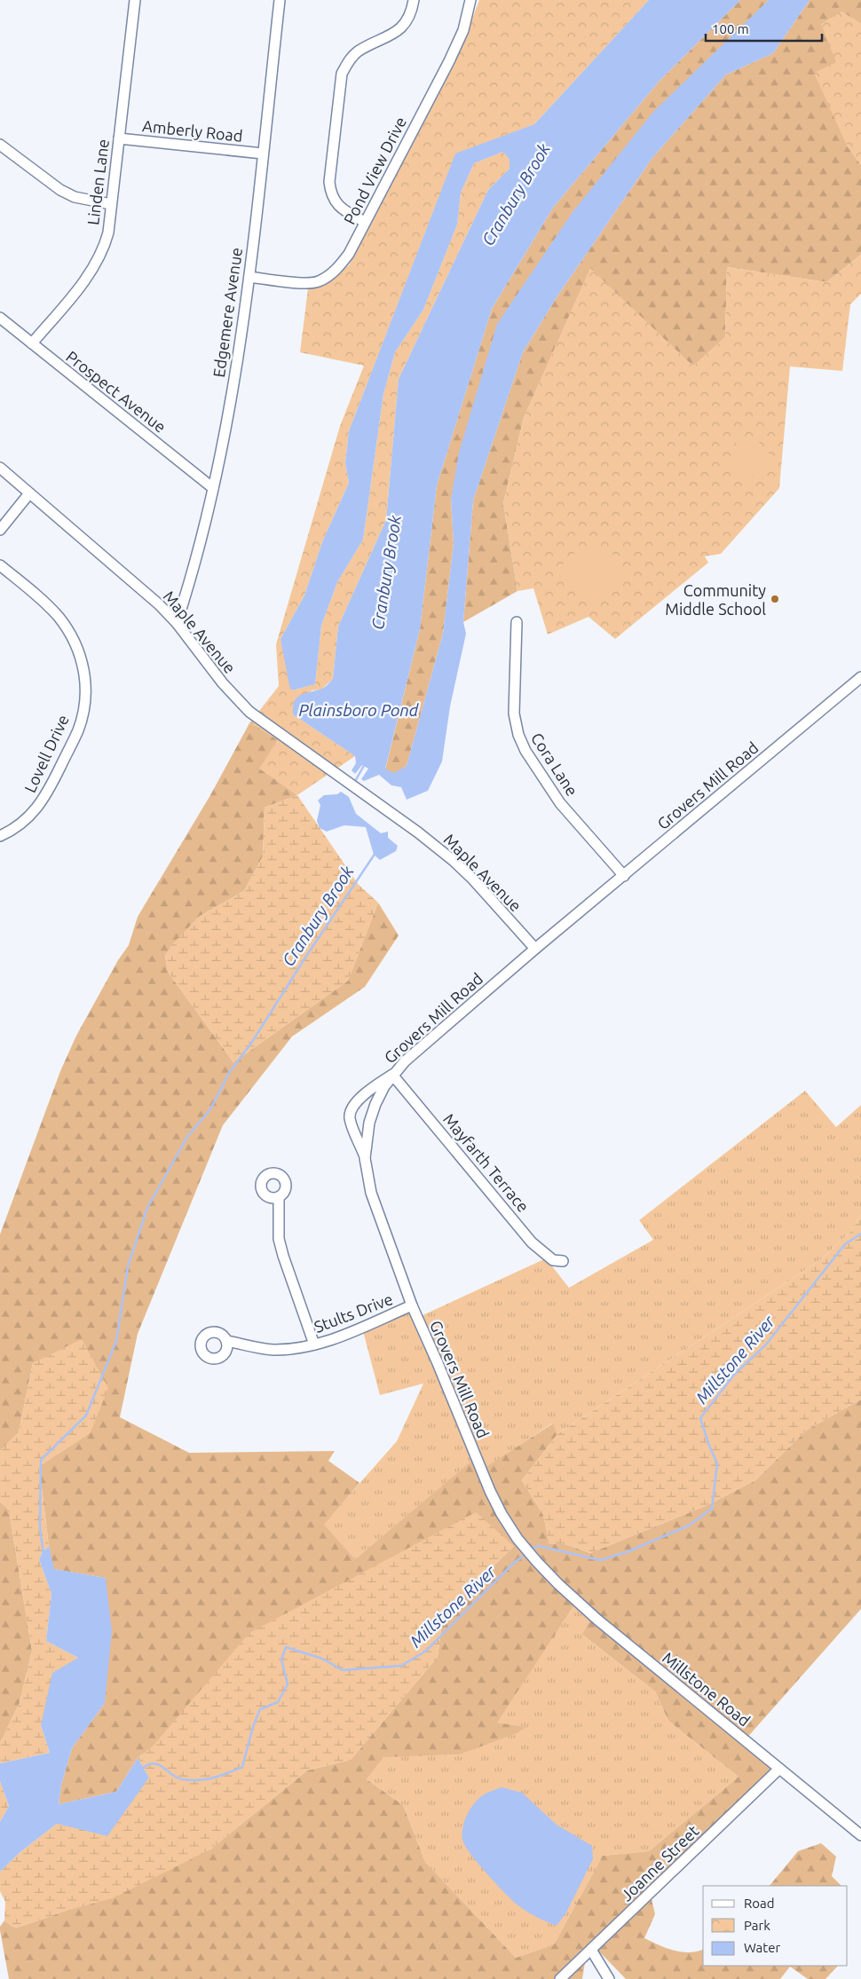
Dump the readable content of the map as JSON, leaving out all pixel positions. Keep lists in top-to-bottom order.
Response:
{
  "streets": {
    "street": [
      "Amberly Road",
      "Pond View Drive",
      "Linden Lane",
      "Edgemere Avenue",
      "Prospect Avenue",
      "Maple Avenue",
      "Lovell Drive",
      "Cora Lane",
      "Grovers Mill Road",
      "Mayfarth Terrace",
      "Stults Drive",
      "Millstone Road",
      "Joanne Street"
    ]
  },
  "crossings": [
    ["Amberly Road", "Linden Lane"],
    ["Amberly Road", "Edgemere Avenue"],
    ["Pond View Drive", "Edgemere Avenue"],
    ["Linden Lane", "Prospect Avenue"],
    ["Edgemere Avenue", "Prospect Avenue"],
    ["Edgemere Avenue", "Maple Avenue"],
    ["Maple Avenue", "Grovers Mill Road"],
    ["Cora Lane", "Grovers Mill Road"],
    ["Grovers Mill Road", "Mayfarth Terrace"],
    ["Grovers Mill Road", "Stults Drive"],
    ["Grovers Mill Road", "Millstone Road"],
    ["Millstone Road", "Joanne Street"]
  ],
  "water": ["Cranbury Brook", "Plainsboro Pond", "Millstone River"],
  "places": ["Community Middle School"],
  "legend": ["Road", "Park", "Water"],
  "scale_bar": "100 m"
}
